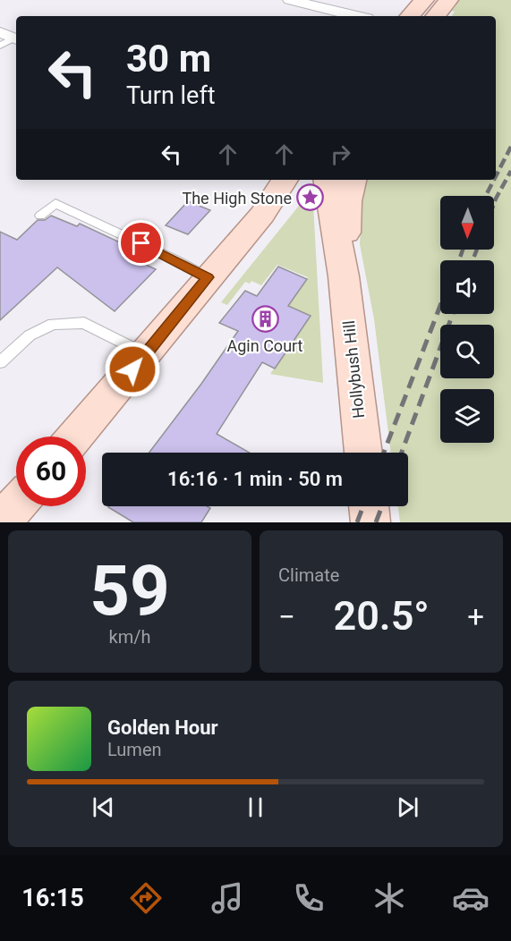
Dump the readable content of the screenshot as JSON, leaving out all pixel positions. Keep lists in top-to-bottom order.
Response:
{
  "streets": {
    "main road": ["Hollybush Hill"]
  },
  "places": {
    "place": ["The High Stone"],
    "building": ["Agin Court"]
  },
  "north": "bottom",
  "page": {
    "turn": ["30 m", "Turn left"],
    "limit": "60",
    "trip": "16:16 · 1 min · 50 m",
    "tile": [
      ["59", "km/h"],
      "Climate"
    ],
    "heat": ["−", "20.5°", "+"],
    "song": ["Golden Hour", "Lumen"],
    "tabs": "16:15"
  }
}
